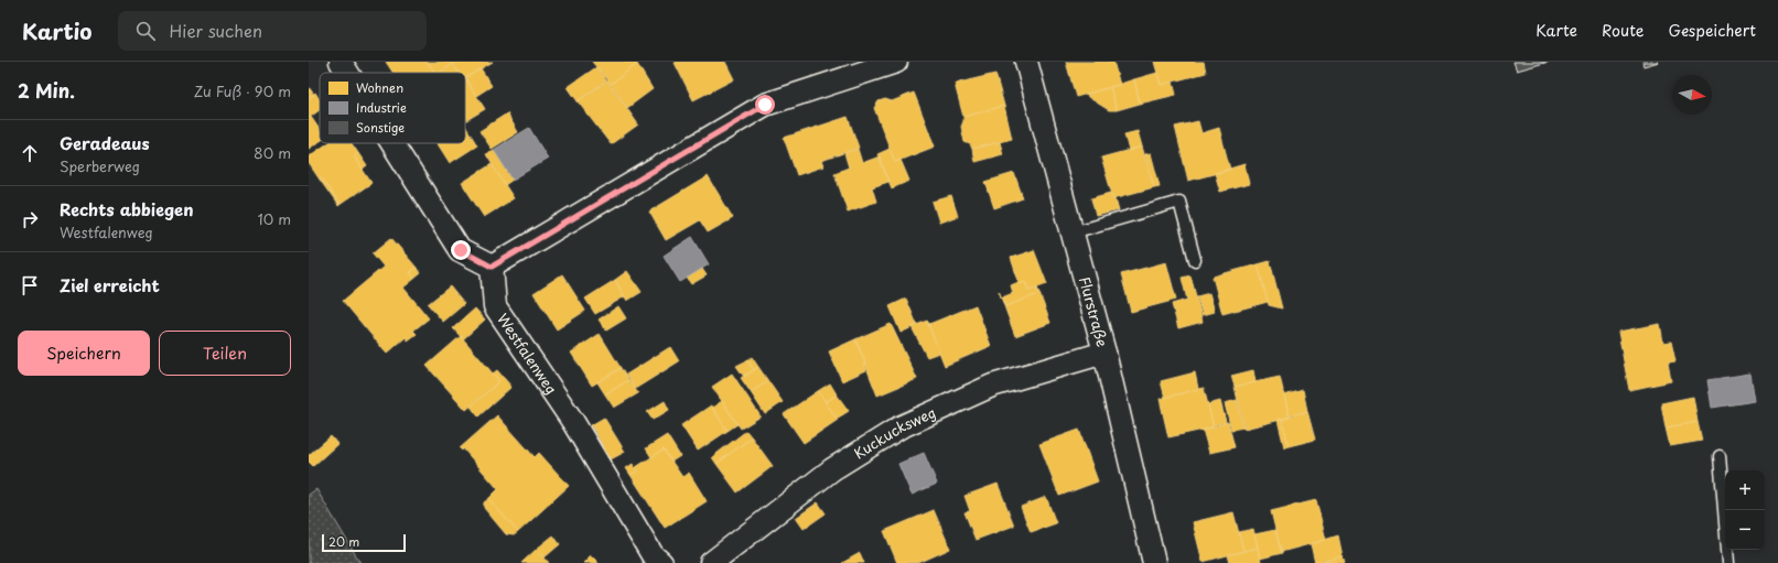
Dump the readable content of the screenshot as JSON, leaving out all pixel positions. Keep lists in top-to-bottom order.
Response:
{
  "streets": {
    "street": ["Flurstraße", "Westfalenweg", "Kuckucksweg"]
  },
  "crossings": [
    ["Flurstraße", "Kuckucksweg"]
  ],
  "legend": ["Wohnen", "Industrie", "Sonstige"],
  "scale_bar": "20 m",
  "north": "right",
  "page": {
    "header": "Kartio",
    "search": "Hier suchen",
    "nav": ["Karte", "Route", "Gespeichert"],
    "heading": ["2 Min.", "Zu Fuß · 90 m"],
    "list": [
      ["Geradeaus", "Sperberweg", "80 m"],
      ["Rechts abbiegen", "Westfalenweg", "10 m"],
      "Ziel erreicht"
    ],
    "buttons": ["Speichern", "Teilen"],
    "map_buttons": ["+", "−"],
    "scale": "20 m"
  }
}
